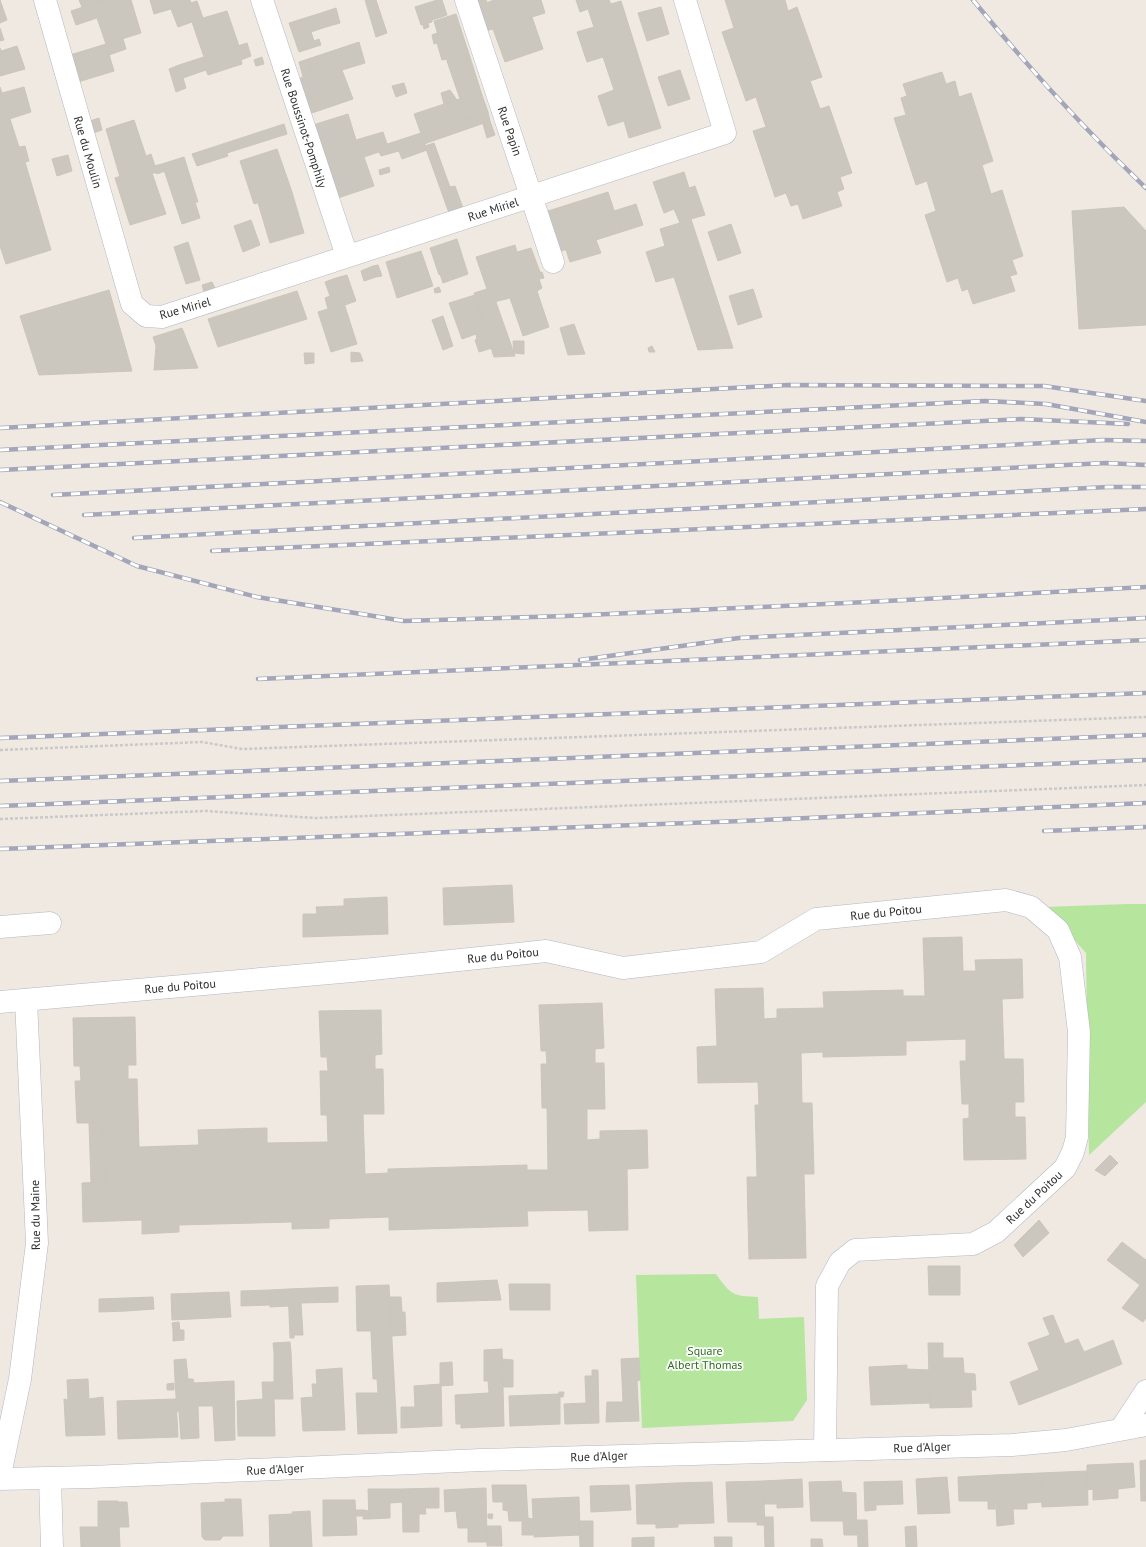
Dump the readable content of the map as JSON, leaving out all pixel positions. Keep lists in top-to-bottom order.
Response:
{
  "streets": {
    "street": [
      "Rue Boussinot-Pomphily",
      "Rue Papin",
      "Rue du Moulin",
      "Rue Miriel",
      "Rue du Poitou",
      "Rue du Maine",
      "Rue d'Alger"
    ]
  },
  "crossings": [
    ["Rue Boussinot-Pomphily", "Rue Miriel"],
    ["Rue Papin", "Rue Miriel"],
    ["Rue du Moulin", "Rue Miriel"],
    ["Rue du Poitou", "Rue du Maine"],
    ["Rue du Poitou", "Rue d'Alger"]
  ],
  "parks": ["Square Albert Thomas"]
}
